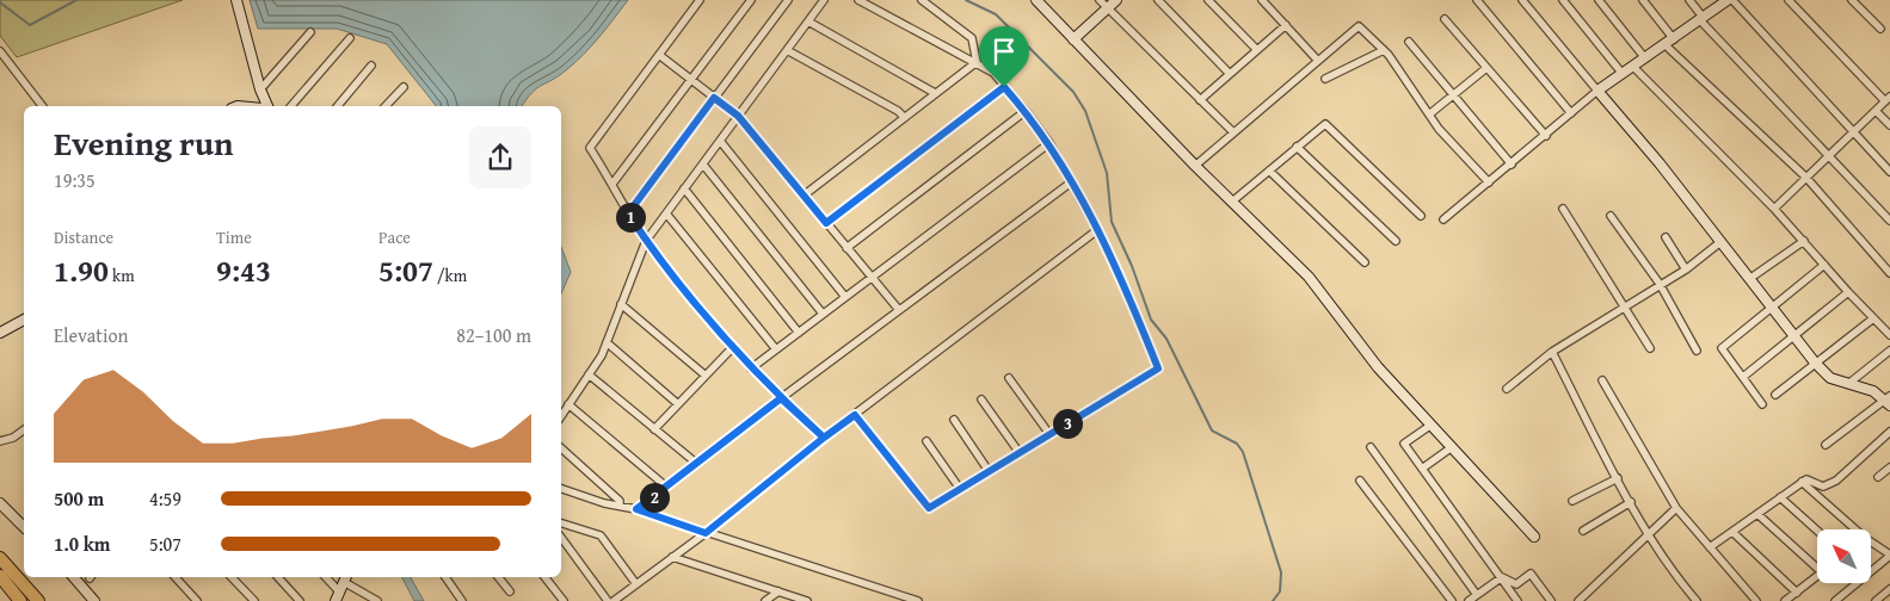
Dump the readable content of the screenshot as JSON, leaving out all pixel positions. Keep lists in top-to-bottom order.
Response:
{
  "north": "top left",
  "page": {
    "heading": ["Evening run", "19:35"],
    "pins": ["1", "3", "2"],
    "stats": [
      ["Distance", "1.90 km"],
      ["Time", "9:43"],
      ["Pace", "5:07 /km"]
    ],
    "chart": ["Elevation", "82–100 m"],
    "list": [
      {
        "name": "500 m",
        "note": "4:59"
      },
      {
        "name": "1.0 km",
        "note": "5:07"
      }
    ]
  }
}
